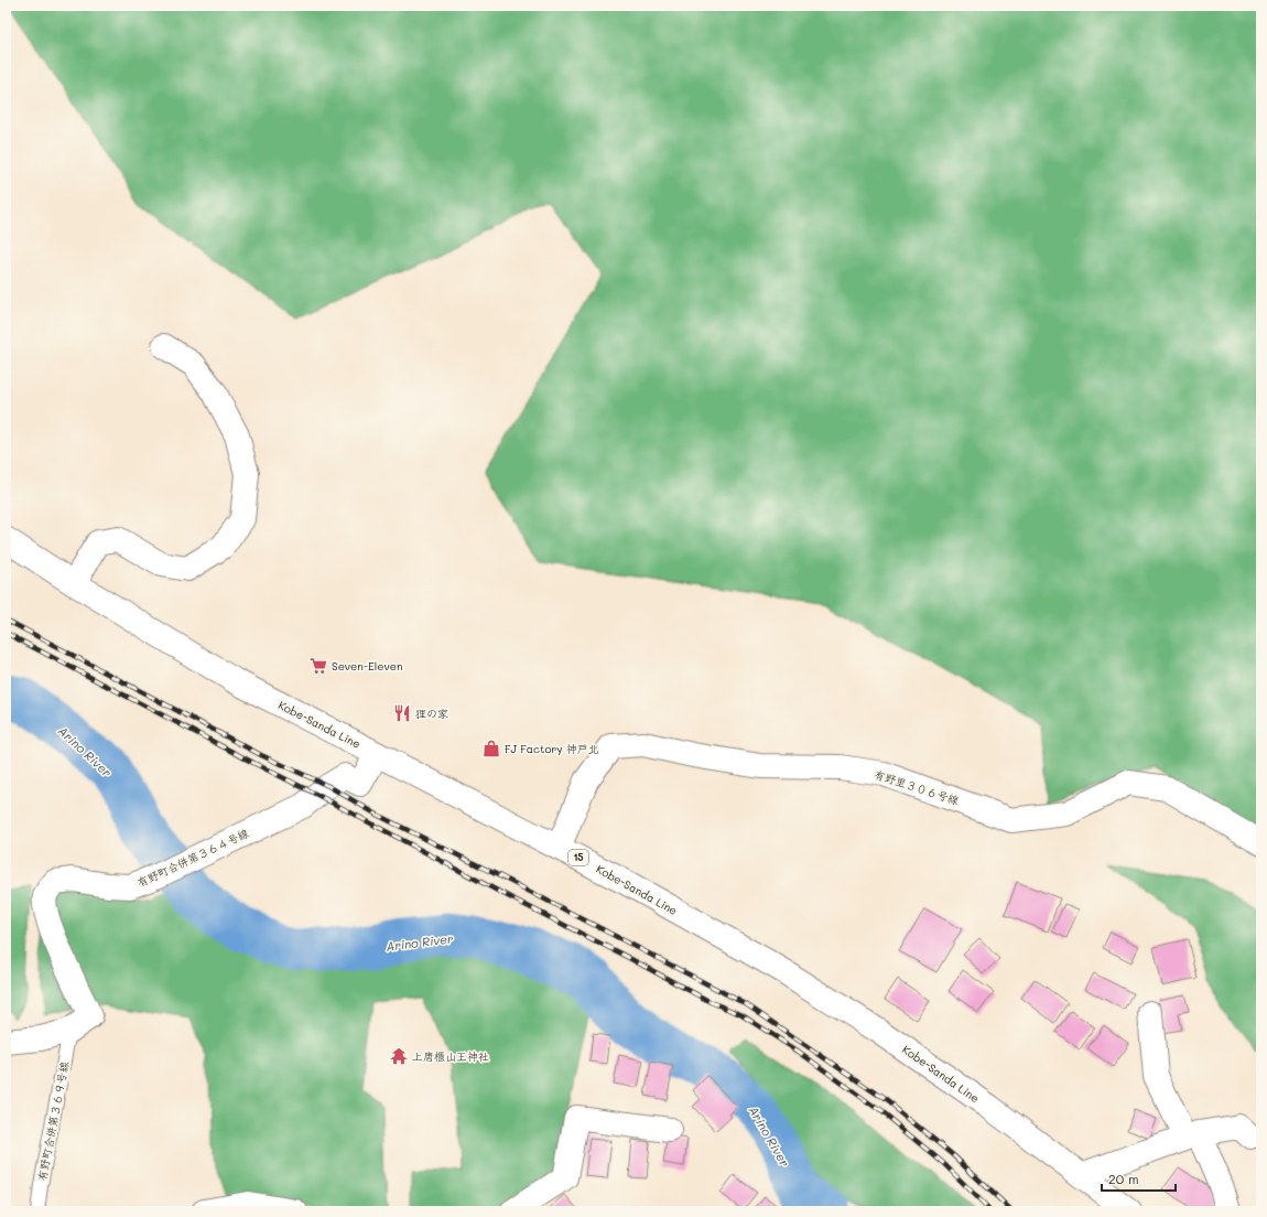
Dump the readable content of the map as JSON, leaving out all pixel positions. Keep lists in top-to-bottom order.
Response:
{
  "streets": {
    "street": [
      "Kobe-Sanda Line",
      "有野里３０６号線",
      "有野町合併第３６４号線",
      "15"
    ],
    "lane": ["有野町合併第３６９号線"]
  },
  "crossings": [
    ["Kobe-Sanda Line", "有野里３０６号線"],
    ["Kobe-Sanda Line", "有野町合併第３６４号線"],
    ["有野町合併第３６４号線", "有野町合併第３６９号線"]
  ],
  "water": ["Arino River"],
  "places": {
    "supermarket": ["Seven-Eleven"],
    "restaurant": ["狸の家"],
    "shop": ["FJ Factory 神戸北"],
    "temple": ["上唐櫃山王神社"]
  },
  "scale_bar": "20 m"
}
